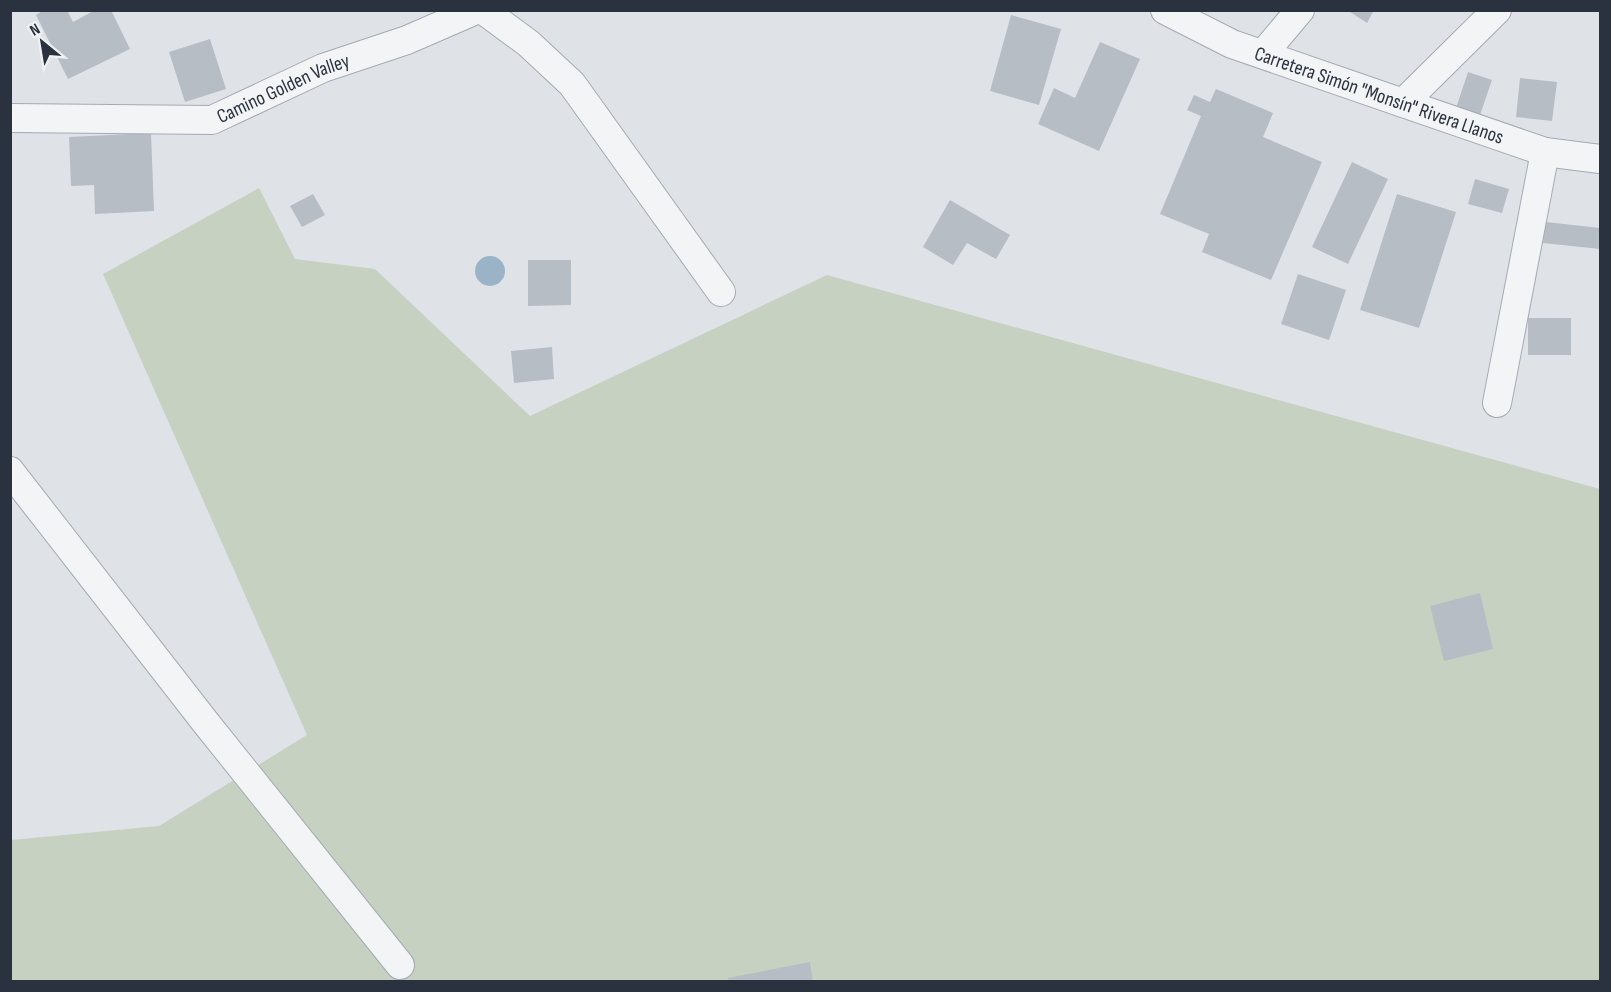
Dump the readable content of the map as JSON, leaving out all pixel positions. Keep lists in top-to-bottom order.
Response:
{
  "streets": {
    "street": ["Camino Golden Valley", "Carretera Simón \"Monsín\" Rivera Llanos"]
  },
  "north": "top left"
}
